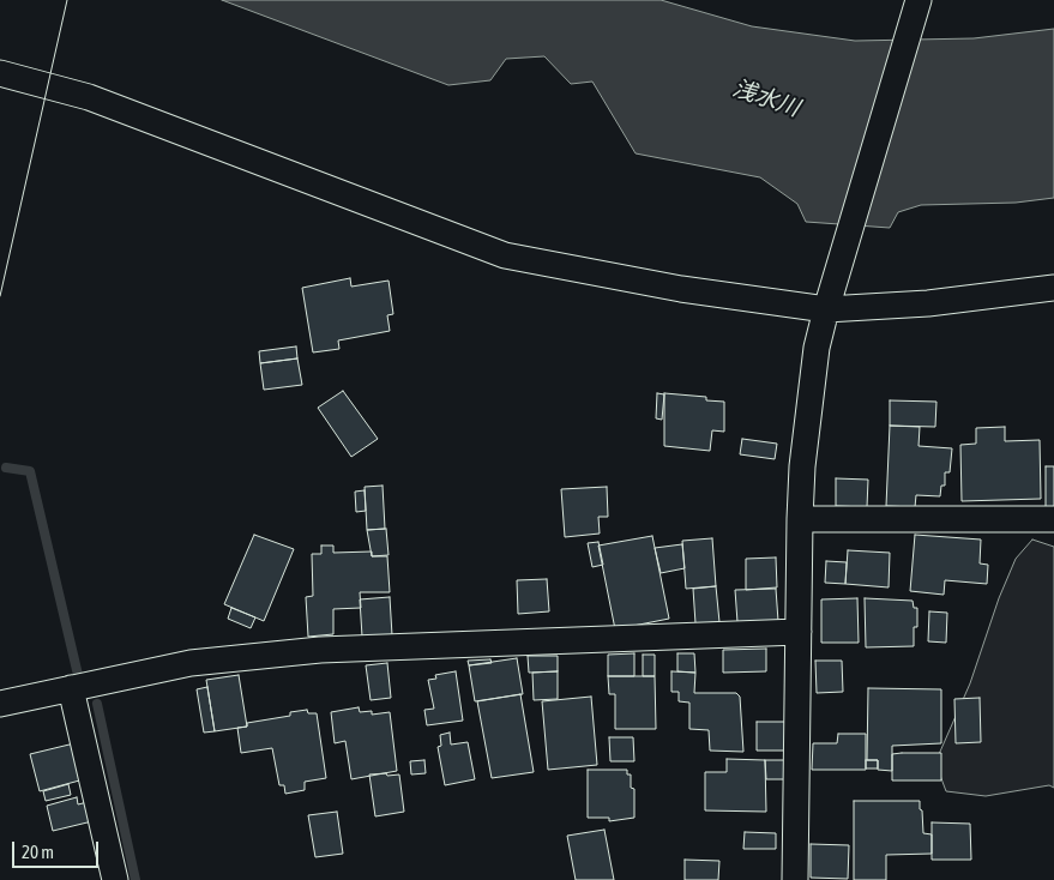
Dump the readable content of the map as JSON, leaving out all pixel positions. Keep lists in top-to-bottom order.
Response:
{
  "water": ["浅水川"],
  "scale_bar": "20 m"
}
